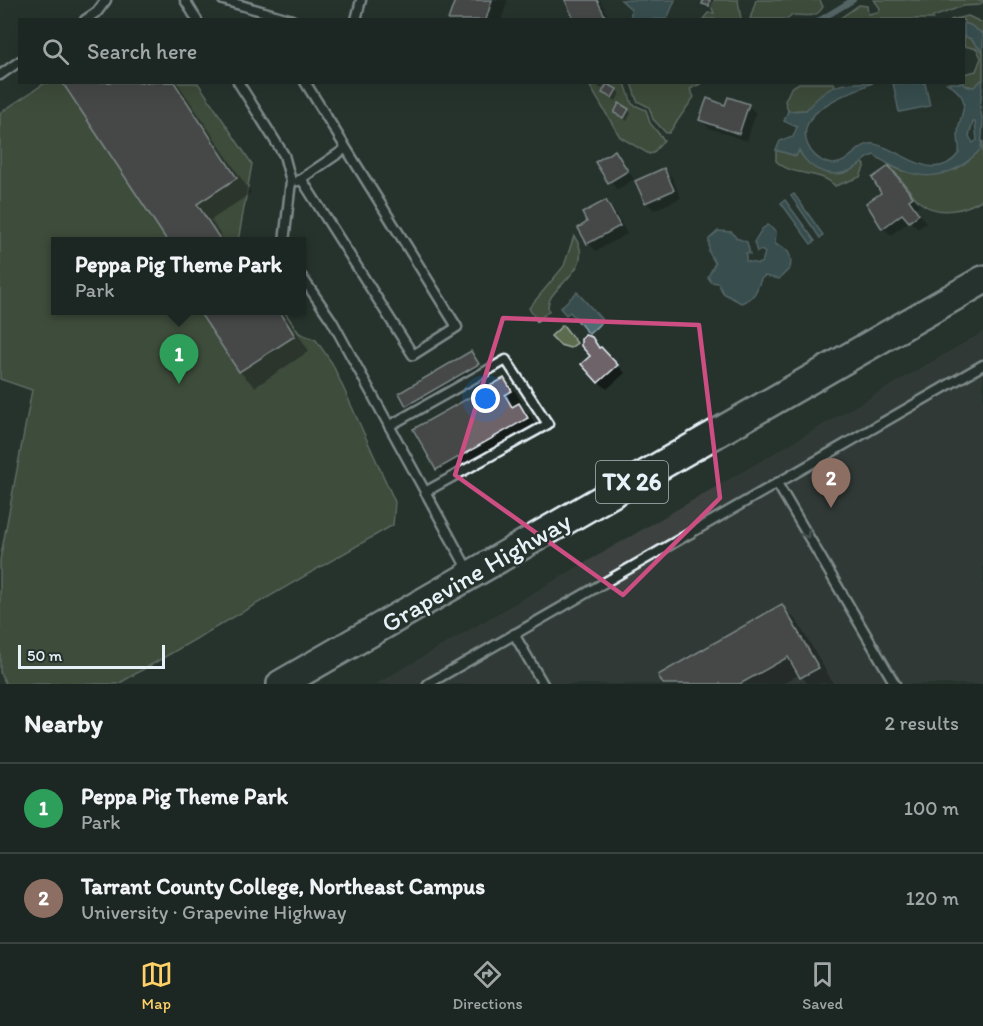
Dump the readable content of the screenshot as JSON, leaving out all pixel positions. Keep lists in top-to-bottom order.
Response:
{
  "streets": {
    "main road": ["TX 26", "Grapevine Highway"]
  },
  "scale_bar": "50 m",
  "page": {
    "search": "Search here",
    "popup": ["Peppa Pig Theme Park", "Park"],
    "pins": ["1", "2"],
    "scale": "50 m",
    "heading": ["Nearby", "2 results"],
    "list": [
      {
        "mark": "1",
        "name": "Peppa Pig Theme Park",
        "note": "Park",
        "value": "100 m"
      },
      {
        "mark": "2",
        "name": "Tarrant County College, Northeast Campus",
        "note": "University · Grapevine Highway",
        "value": "120 m"
      }
    ],
    "nav": ["Map", "Directions", "Saved"]
  }
}
